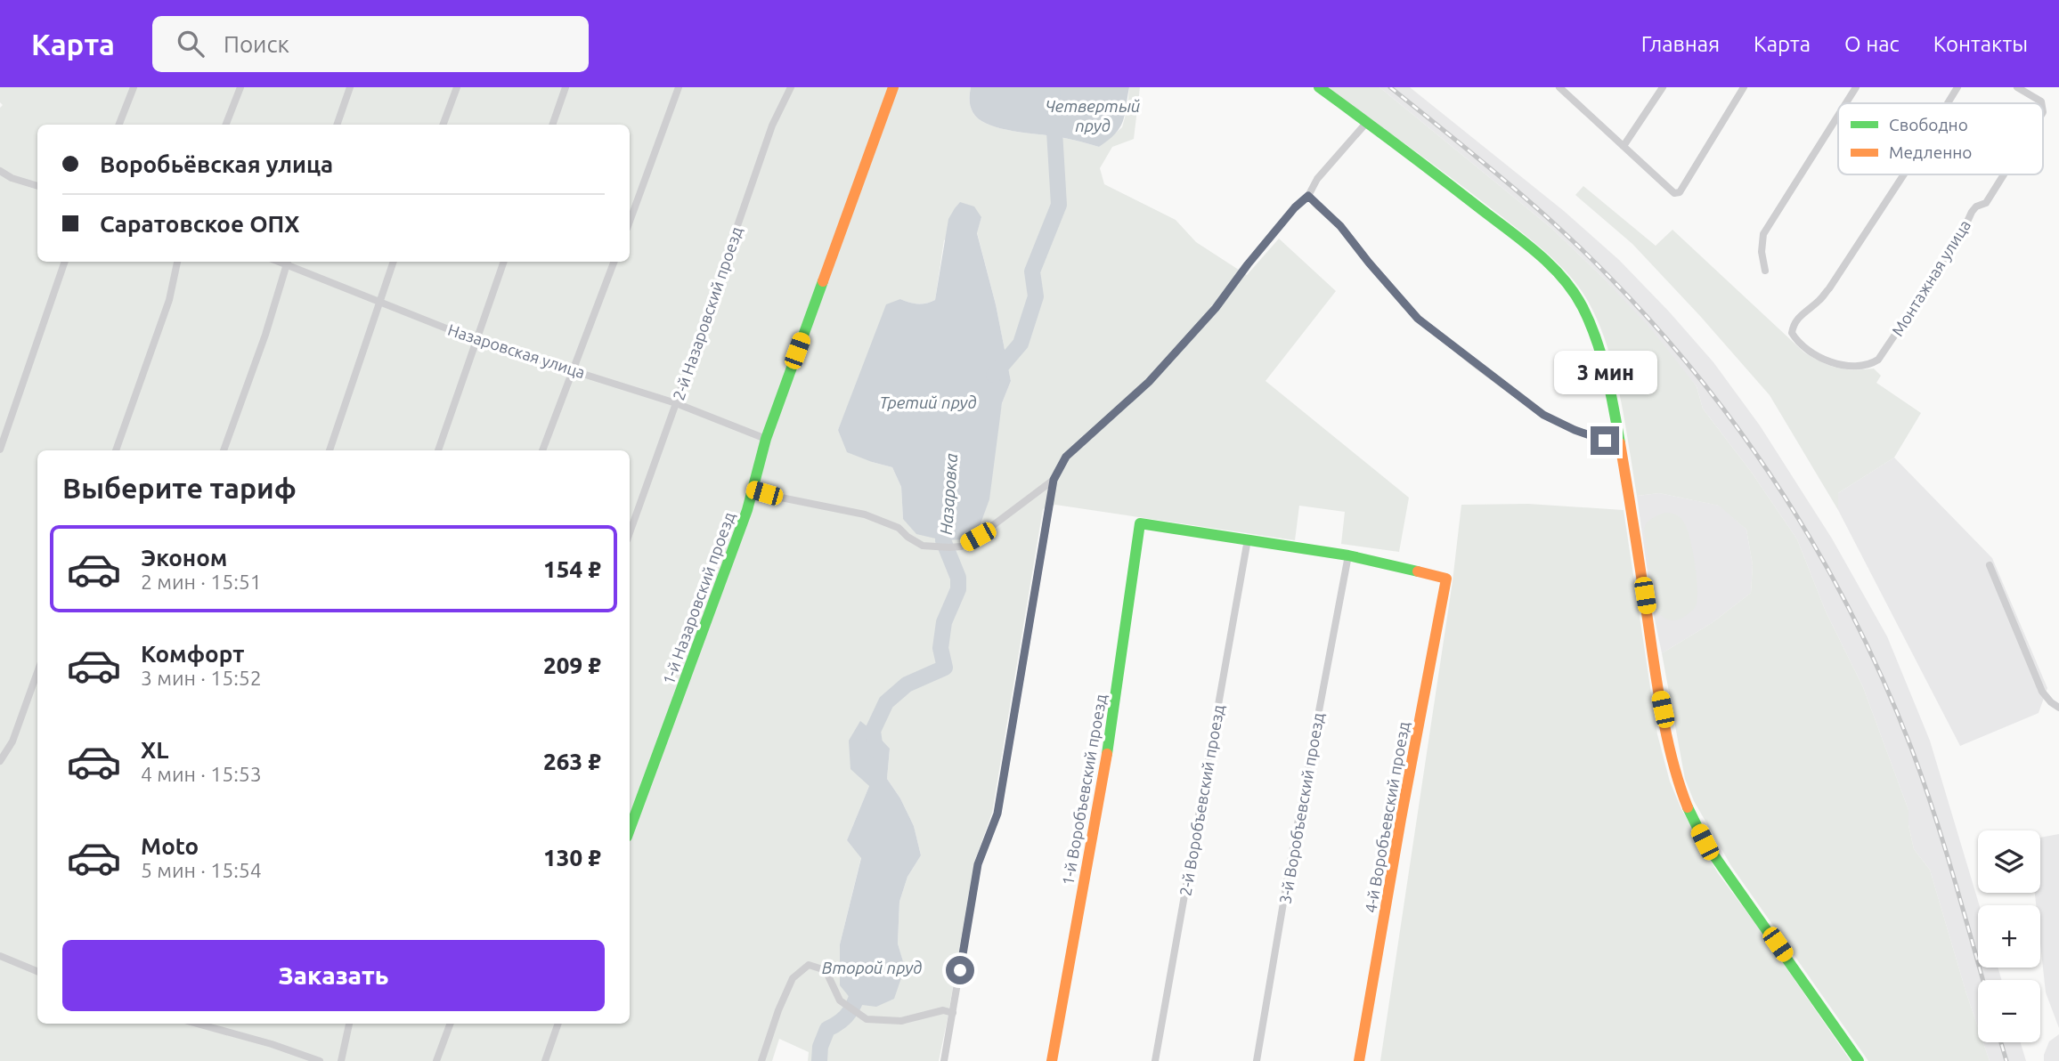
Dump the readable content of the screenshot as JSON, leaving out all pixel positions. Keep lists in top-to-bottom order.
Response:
{
  "streets": {
    "street": [
      "Монтажная улица",
      "2-й Назаровский проезд",
      "Назаровская улица",
      "1-й Назаровский проезд",
      "1-й Воробъевский проезд",
      "2-й Воробъевский проезд",
      "3-й Воробъевский проезд",
      "4-й Воробъевский проезд"
    ]
  },
  "crossings": [
    ["2-й Назаровский проезд", "Назаровская улица"],
    ["Назаровская улица", "1-й Назаровский проезд"],
    ["1-й Воробъевский проезд", "2-й Воробъевский проезд"],
    ["3-й Воробъевский проезд", "4-й Воробъевский проезд"]
  ],
  "water": [
    "Четвертый пруд",
    "Третий пруд",
    "Назаровка",
    "Второй пруд"
  ],
  "legend": ["Свободно", "Медленно"],
  "page": {
    "header": "Карта",
    "search": "Поиск",
    "nav": [
      "Главная",
      "Карта",
      "О нас",
      "Контакты"
    ],
    "banner": ["Воробьёвская улица", "Саратовское ОПХ"],
    "bubble": "3 мин",
    "heading": "Выберите тариф",
    "list": [
      {
        "name": "Эконом",
        "note": "2 мин · 15:51",
        "value": "154 ₽"
      },
      {
        "name": "Комфорт",
        "note": "3 мин · 15:52",
        "value": "209 ₽"
      },
      {
        "name": "XL",
        "note": "4 мин · 15:53",
        "value": "263 ₽"
      },
      {
        "name": "Moto",
        "note": "5 мин · 15:54",
        "value": "130 ₽"
      }
    ],
    "map_buttons": ["+", "−"],
    "buttons": "Заказать"
  }
}
